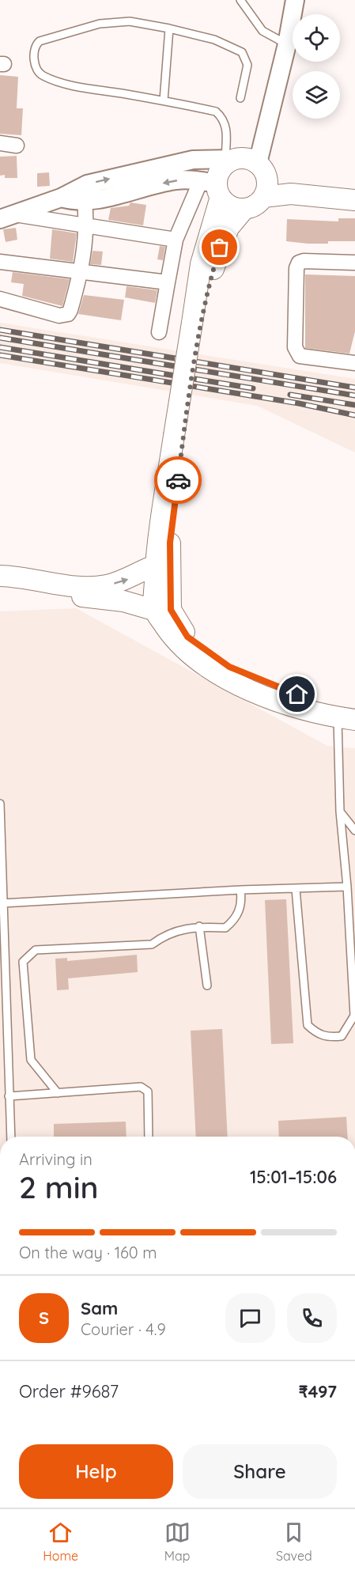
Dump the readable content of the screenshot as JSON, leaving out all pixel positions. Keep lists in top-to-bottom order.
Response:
{
  "page": {
    "heading": ["2 min", "Arriving in", "15:01–15:06"],
    "panel": [
      "Sam",
      "Courier · 4.9",
      "Order #9687",
      "₹497"
    ],
    "bar": "On the way · 160 m",
    "round": "S",
    "buttons": ["Help", "Share"],
    "tabs": ["Home", "Map", "Saved"]
  }
}
